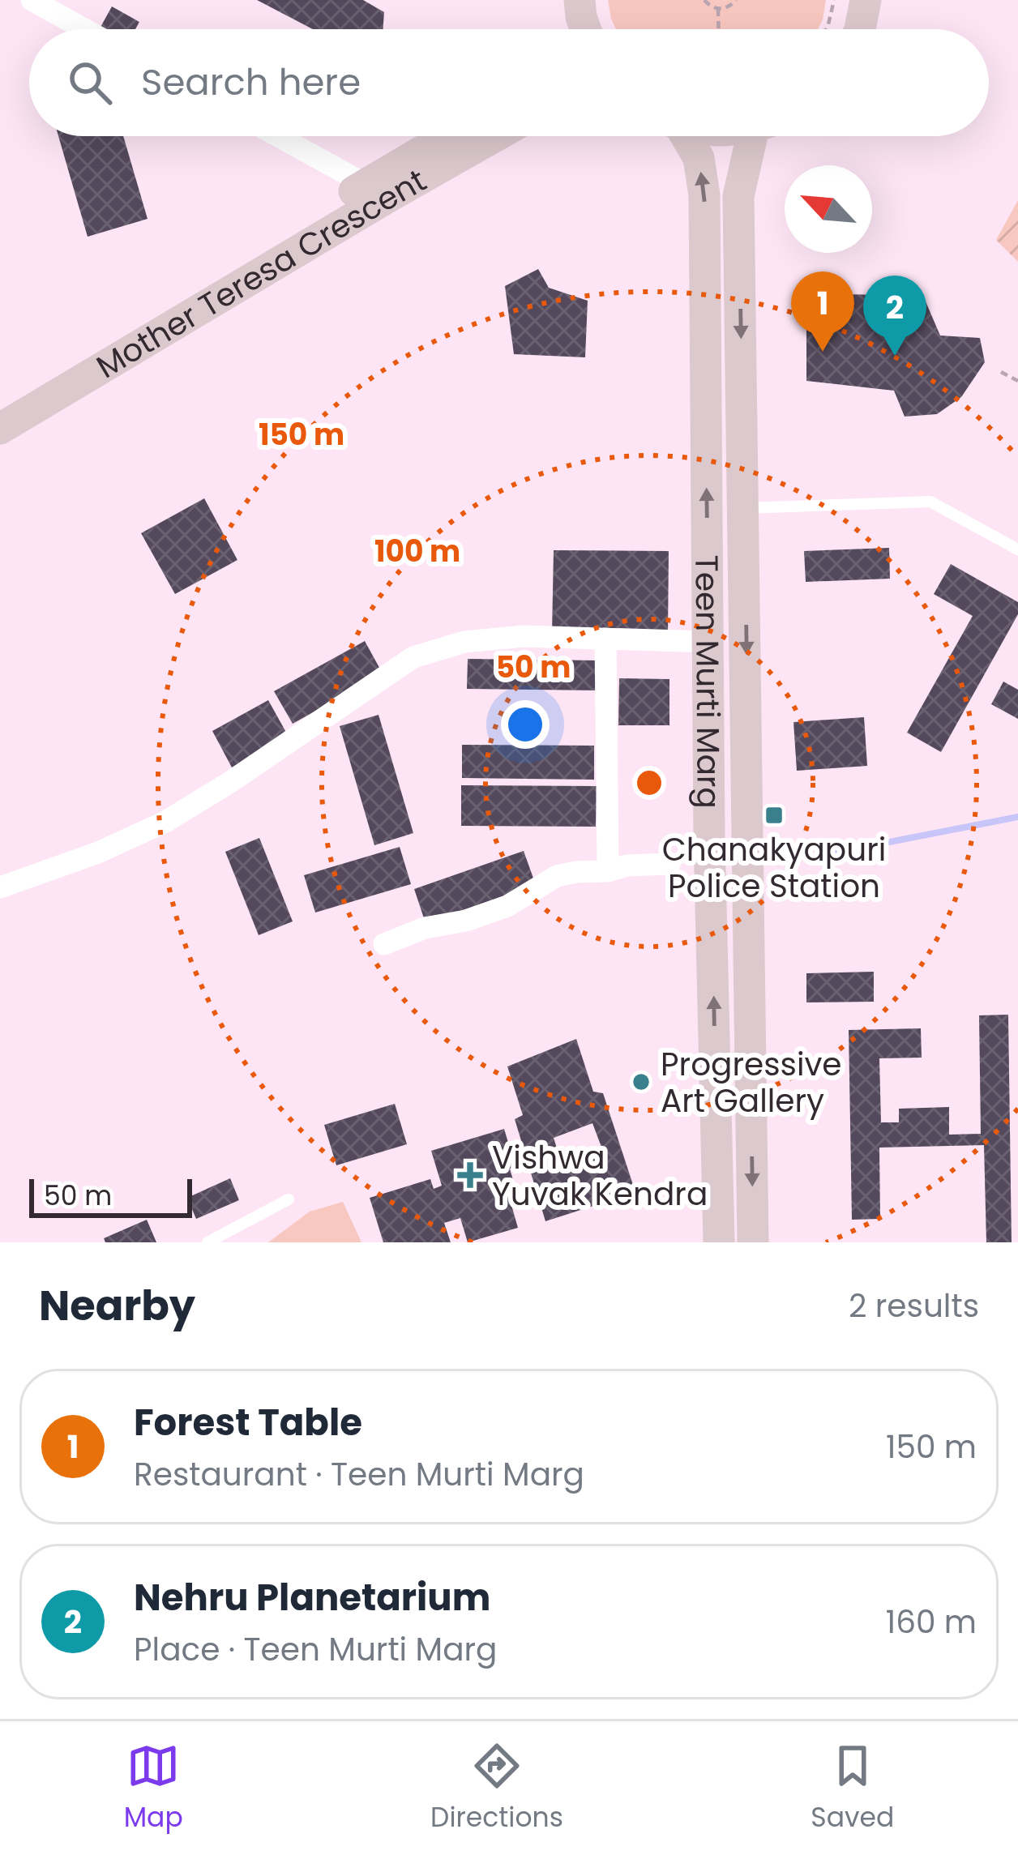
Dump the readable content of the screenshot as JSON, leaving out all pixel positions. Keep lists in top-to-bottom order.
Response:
{
  "streets": {
    "main road": ["Mother Teresa Crescent", "Teen Murti Marg"]
  },
  "places": {
    "transit": ["Chanakyapuri Police Station"],
    "other": ["Progressive Art Gallery"],
    "health": ["Vishwa Yuvak Kendra"]
  },
  "scale_bar": "50 m",
  "north": "top left",
  "page": {
    "search": "Search here",
    "pins": ["1", "2"],
    "scale": "50 m",
    "heading": ["Nearby", "2 results"],
    "list": [
      {
        "mark": "1",
        "name": "Forest Table",
        "note": "Restaurant · Teen Murti Marg",
        "value": "150 m"
      },
      {
        "mark": "2",
        "name": "Nehru Planetarium",
        "note": "Place · Teen Murti Marg",
        "value": "160 m"
      }
    ],
    "nav": ["Map", "Directions", "Saved"]
  },
  "rings": ["150 m", "100 m", "50 m"]
}
